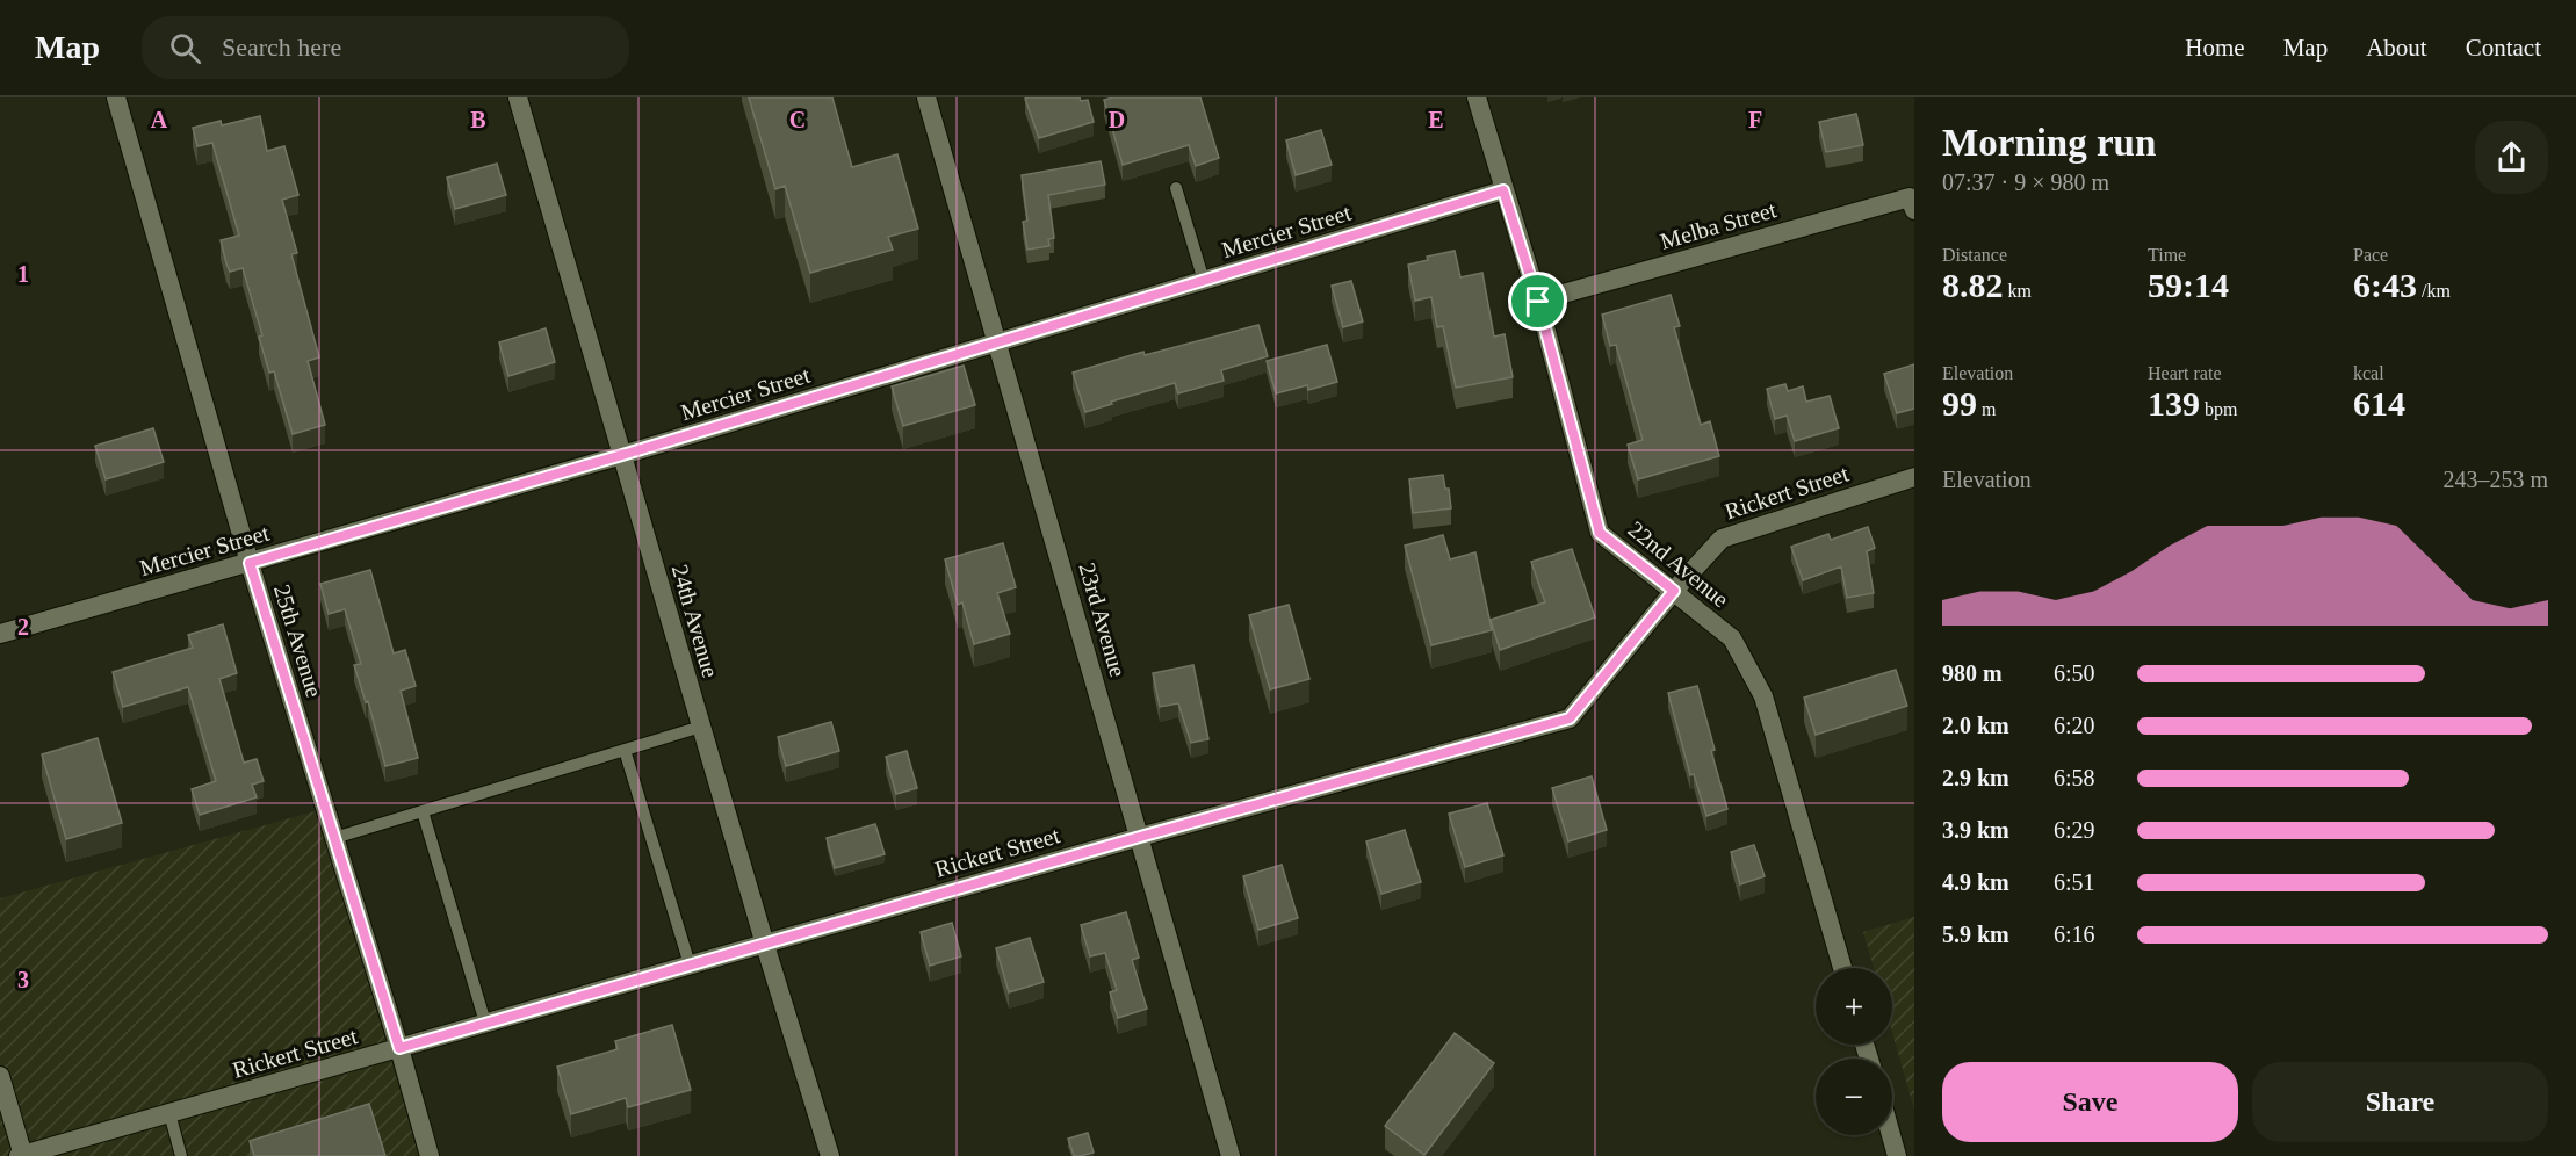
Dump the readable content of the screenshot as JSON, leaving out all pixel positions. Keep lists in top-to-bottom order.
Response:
{
  "streets": {
    "street": [
      "Melba Street",
      "Mercier Street",
      "Rickert Street",
      "22nd Avenue",
      "23rd Avenue",
      "24th Avenue",
      "25th Avenue"
    ]
  },
  "crossings": [
    ["Melba Street", "22nd Avenue"],
    ["Mercier Street", "22nd Avenue"],
    ["Mercier Street", "23rd Avenue"],
    ["Mercier Street", "24th Avenue"],
    ["Mercier Street", "25th Avenue"],
    ["Rickert Street", "22nd Avenue"],
    ["Rickert Street", "23rd Avenue"],
    ["Rickert Street", "24th Avenue"],
    ["Rickert Street", "25th Avenue"]
  ],
  "page": {
    "header": "Map",
    "search": "Search here",
    "nav": [
      "Home",
      "Map",
      "About",
      "Contact"
    ],
    "heading": ["Morning run", "07:37 · 9 × 980 m"],
    "stats": [
      ["Distance", "8.82 km"],
      ["Time", "59:14"],
      ["Pace", "6:43 /km"],
      ["Elevation", "99 m"],
      ["Heart rate", "139 bpm"],
      ["kcal", "614"]
    ],
    "chart": ["Elevation", "243–253 m"],
    "list": [
      {
        "name": "980 m",
        "note": "6:50"
      },
      {
        "name": "2.0 km",
        "note": "6:20"
      },
      {
        "name": "2.9 km",
        "note": "6:58"
      },
      {
        "name": "3.9 km",
        "note": "6:29"
      },
      {
        "name": "4.9 km",
        "note": "6:51"
      },
      {
        "name": "5.9 km",
        "note": "6:16"
      }
    ],
    "map_buttons": ["+", "−"],
    "buttons": ["Save", "Share"]
  },
  "grid": {
    "columns": [
      "A",
      "B",
      "C",
      "D",
      "E",
      "F"
    ],
    "rows": ["1", "2", "3"]
  }
}
